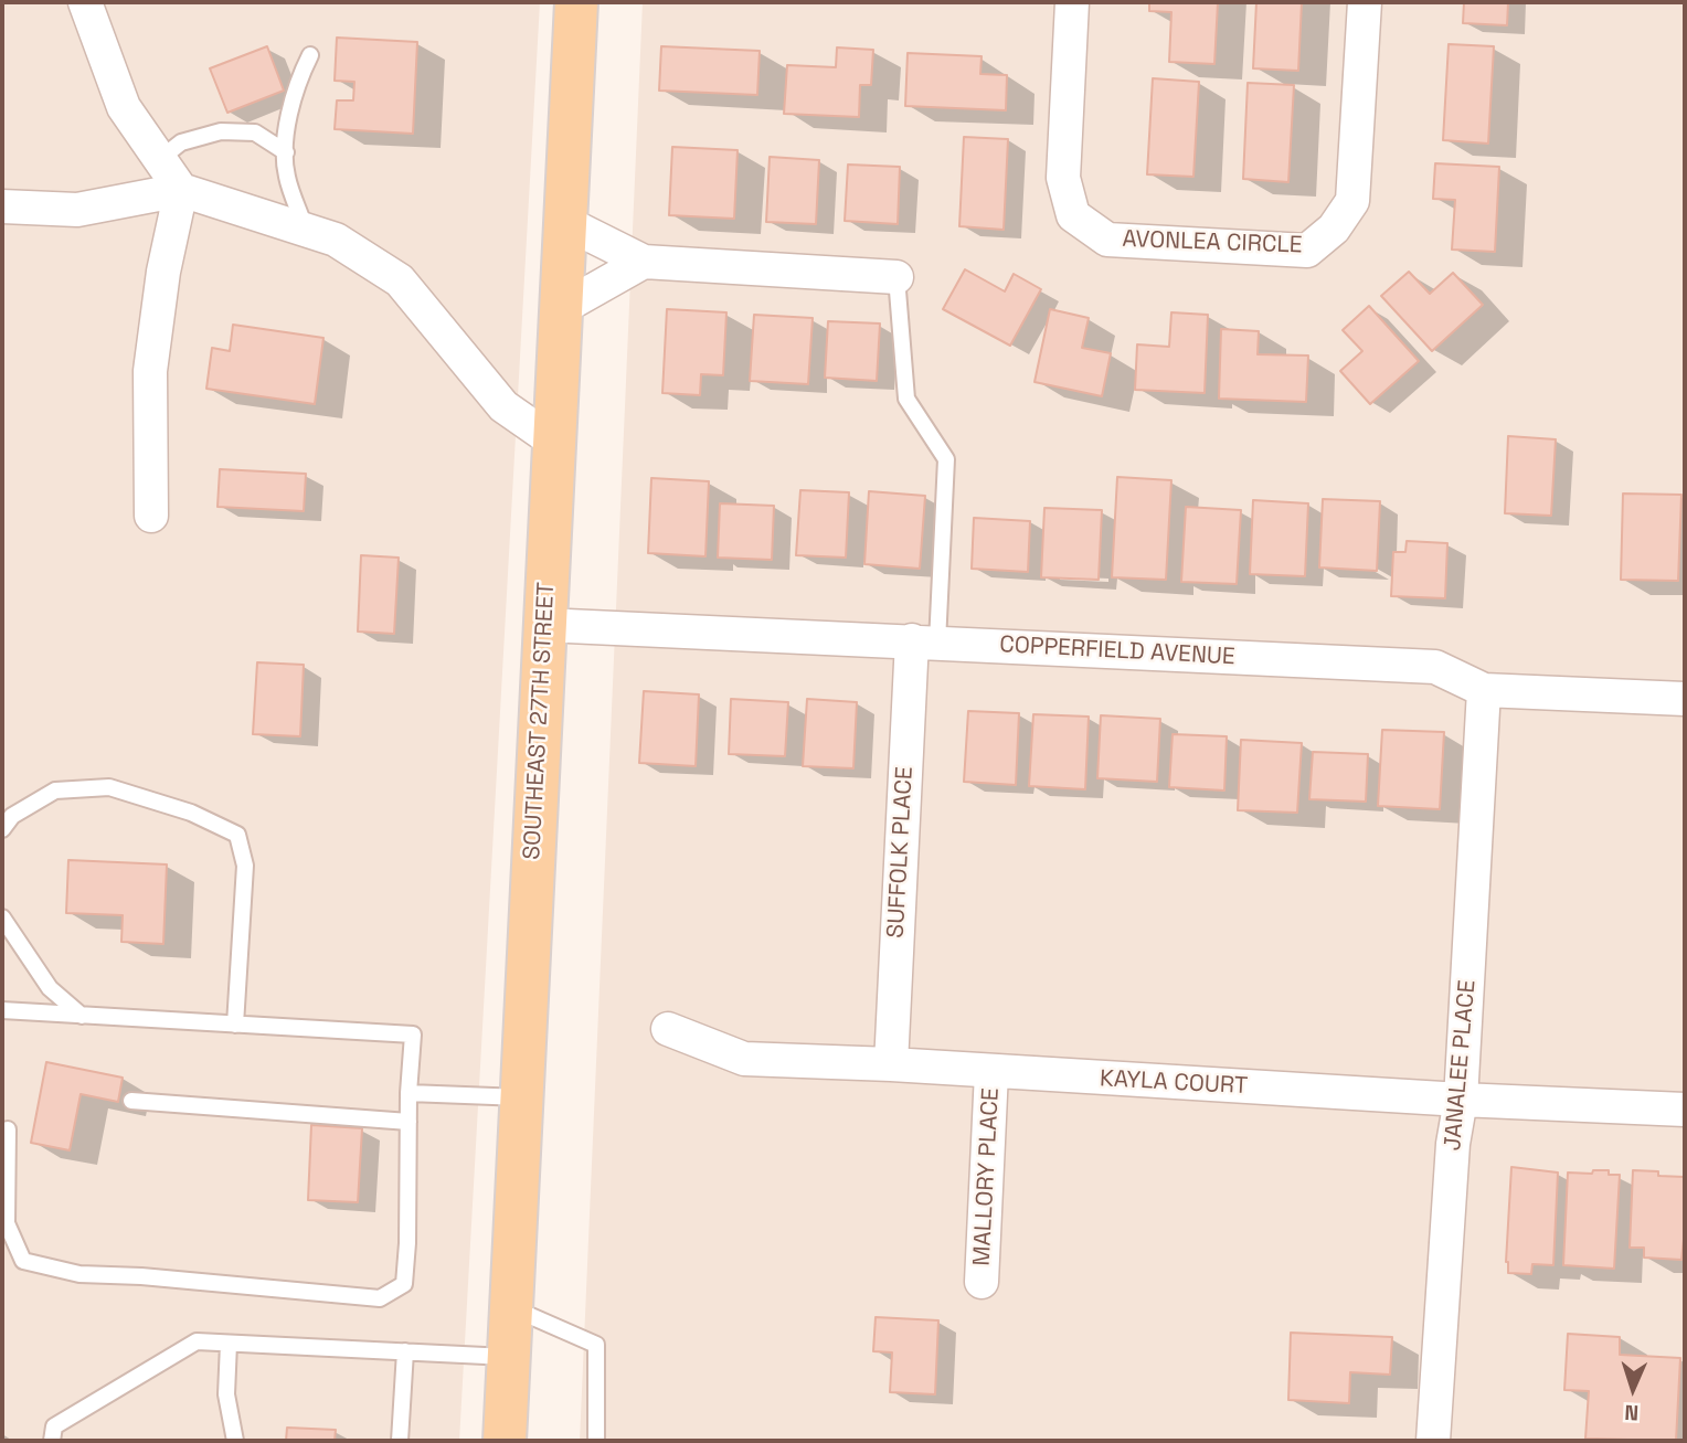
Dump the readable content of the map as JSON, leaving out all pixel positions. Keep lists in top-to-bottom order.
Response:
{
  "streets": {
    "main road": ["SOUTHEAST 27TH STREET"],
    "street": [
      "AVONLEA CIRCLE",
      "COPPERFIELD AVENUE",
      "SUFFOLK PLACE",
      "JANALEE PLACE",
      "KAYLA COURT",
      "MALLORY PLACE"
    ]
  },
  "crossings": [
    ["COPPERFIELD AVENUE", "SOUTHEAST 27TH STREET"],
    ["COPPERFIELD AVENUE", "SUFFOLK PLACE"],
    ["COPPERFIELD AVENUE", "JANALEE PLACE"],
    ["SUFFOLK PLACE", "KAYLA COURT"],
    ["JANALEE PLACE", "KAYLA COURT"],
    ["KAYLA COURT", "MALLORY PLACE"]
  ],
  "north": "bottom"
}
